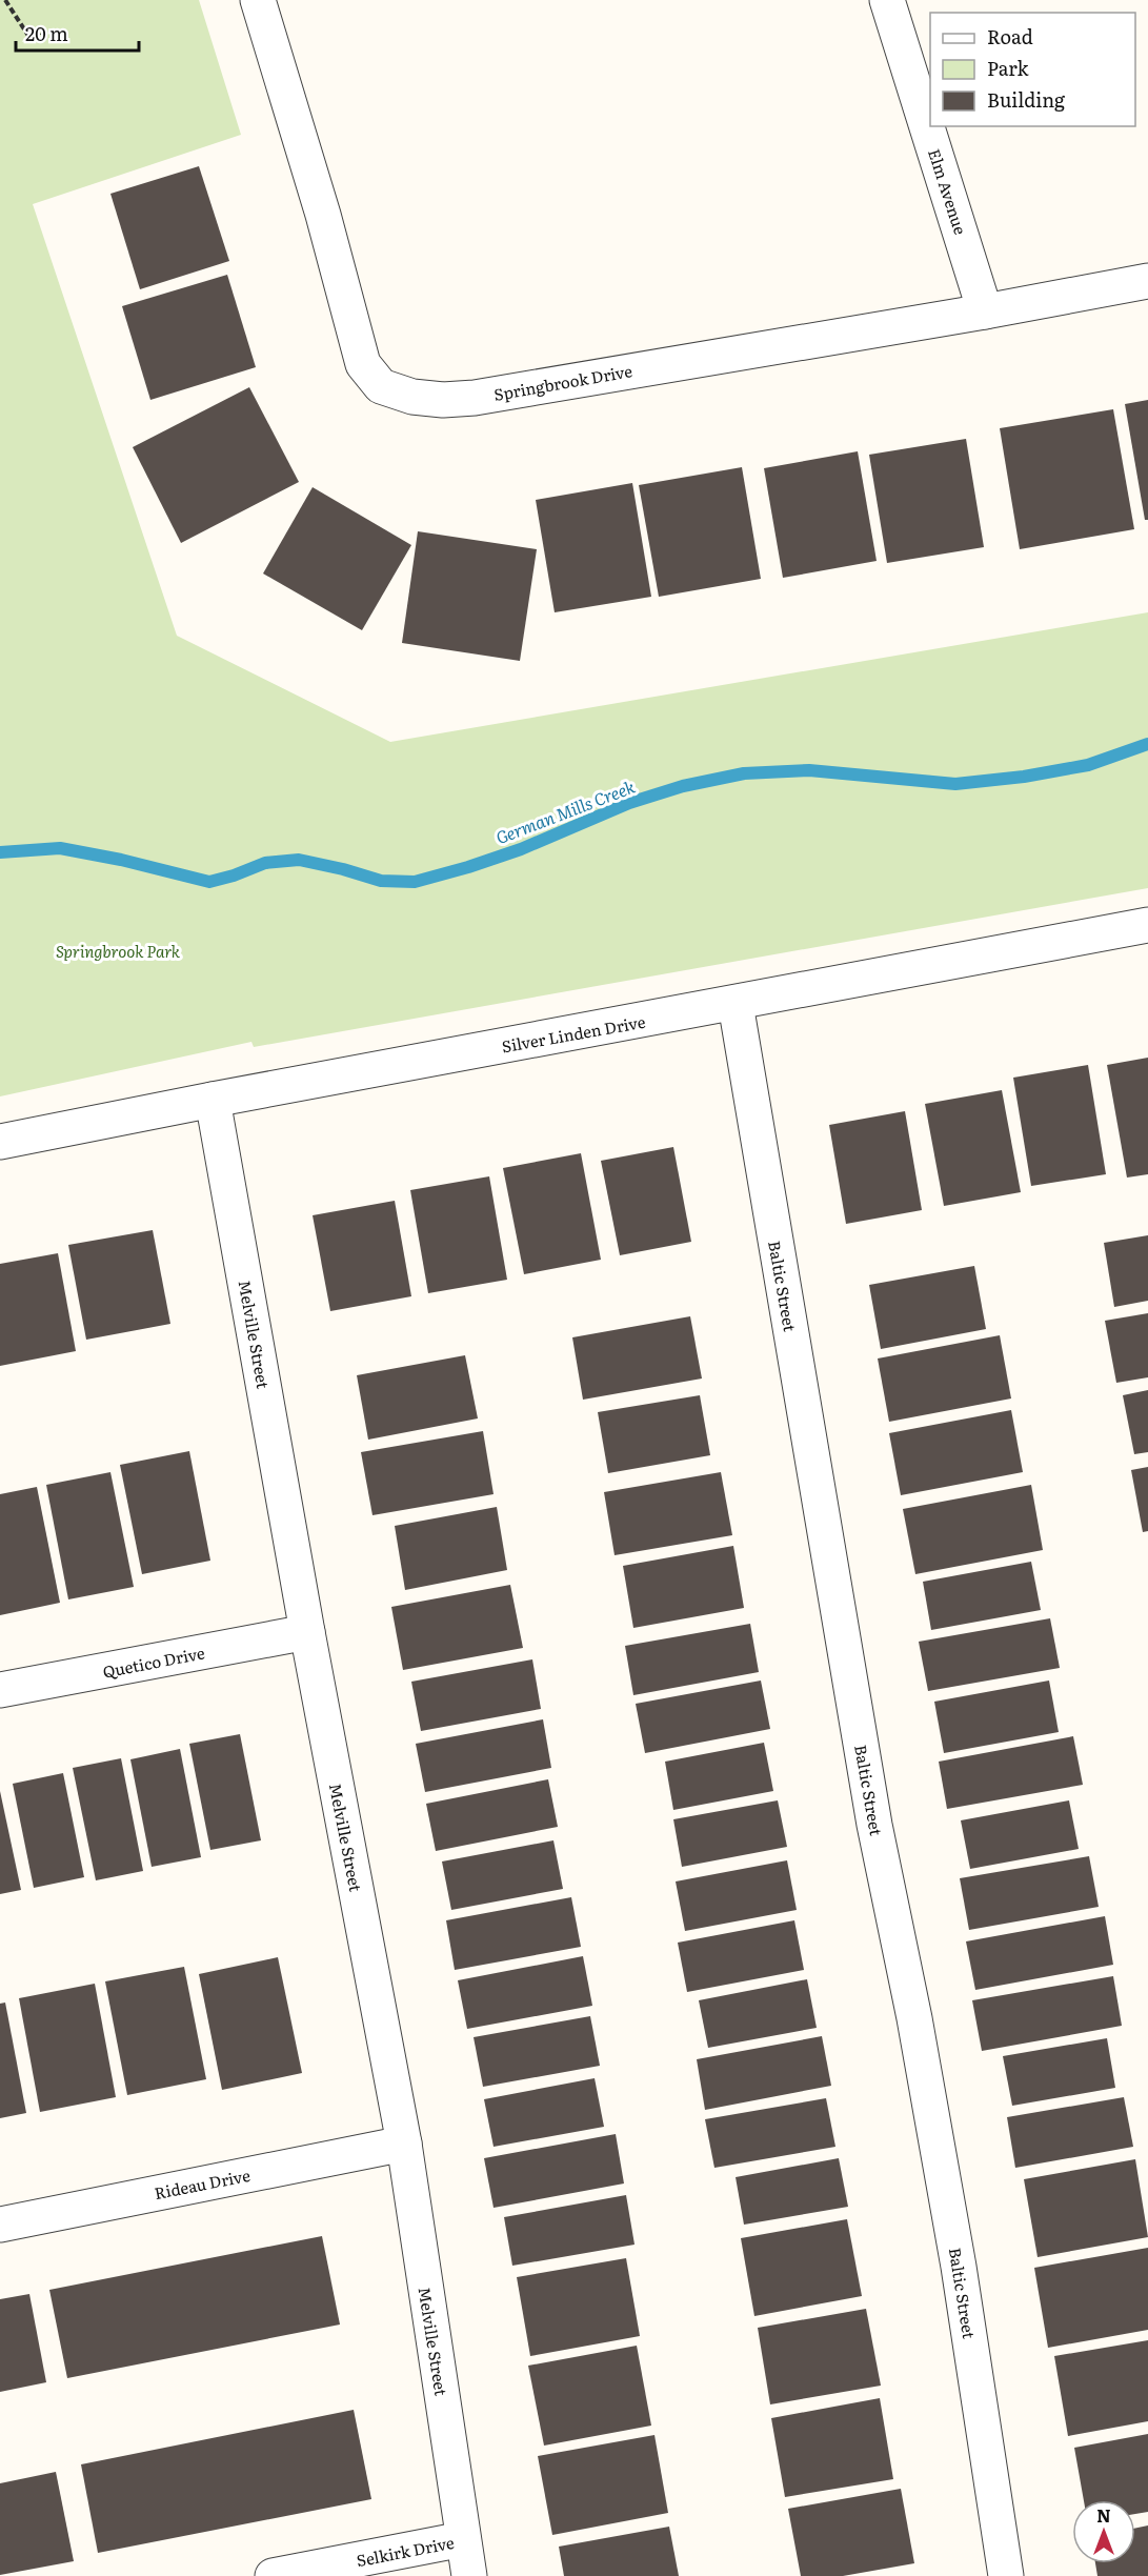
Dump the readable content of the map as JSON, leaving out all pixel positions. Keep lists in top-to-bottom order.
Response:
{
  "streets": {
    "street": [
      "Elm Avenue",
      "Springbrook Drive",
      "Silver Linden Drive",
      "Baltic Street",
      "Melville Street",
      "Quetico Drive",
      "Rideau Drive",
      "Selkirk Drive"
    ]
  },
  "crossings": [
    ["Elm Avenue", "Springbrook Drive"],
    ["Silver Linden Drive", "Baltic Street"],
    ["Silver Linden Drive", "Melville Street"],
    ["Melville Street", "Quetico Drive"],
    ["Melville Street", "Rideau Drive"],
    ["Melville Street", "Selkirk Drive"]
  ],
  "water": ["German Mills Creek"],
  "parks": ["Springbrook Park"],
  "legend": ["Road", "Park", "Building"],
  "scale_bar": "20 m",
  "north": "top"
}
